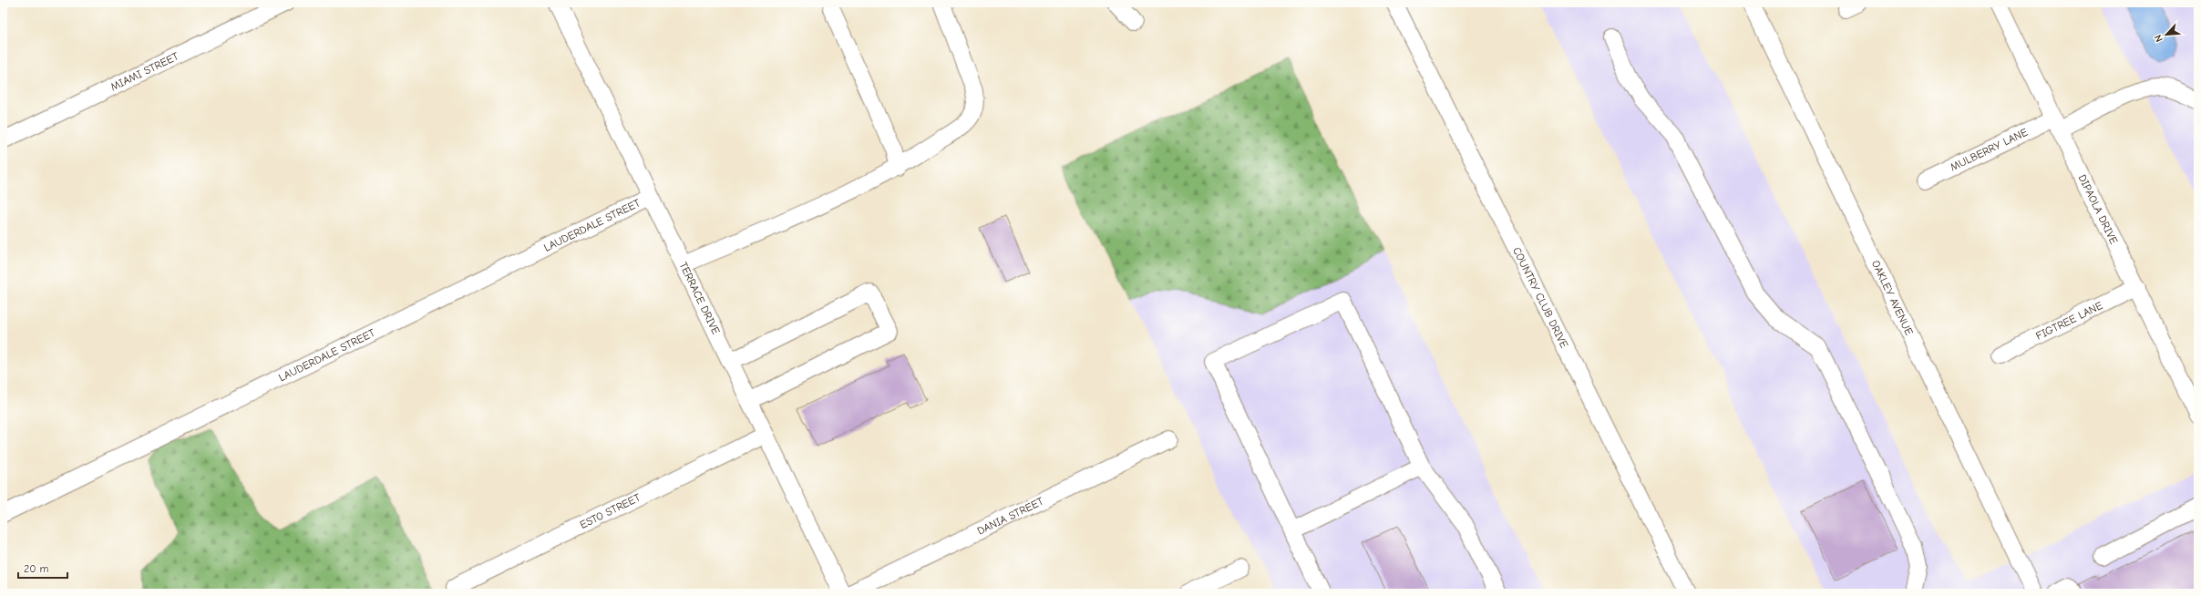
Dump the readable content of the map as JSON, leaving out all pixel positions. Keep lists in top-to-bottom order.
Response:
{
  "streets": {
    "street": [
      "MIAMI STREET",
      "MULBERRY LANE",
      "DIPAOLA DRIVE",
      "LAUDERDALE STREET",
      "TERRACE DRIVE",
      "COUNTRY CLUB DRIVE",
      "OAKLEY AVENUE",
      "FIGTREE LANE",
      "ESTO STREET",
      "DANIA STREET"
    ]
  },
  "crossings": [
    ["MULBERRY LANE", "DIPAOLA DRIVE"],
    ["DIPAOLA DRIVE", "FIGTREE LANE"],
    ["LAUDERDALE STREET", "TERRACE DRIVE"],
    ["TERRACE DRIVE", "ESTO STREET"]
  ],
  "scale_bar": "20 m",
  "north": "bottom left"
}
